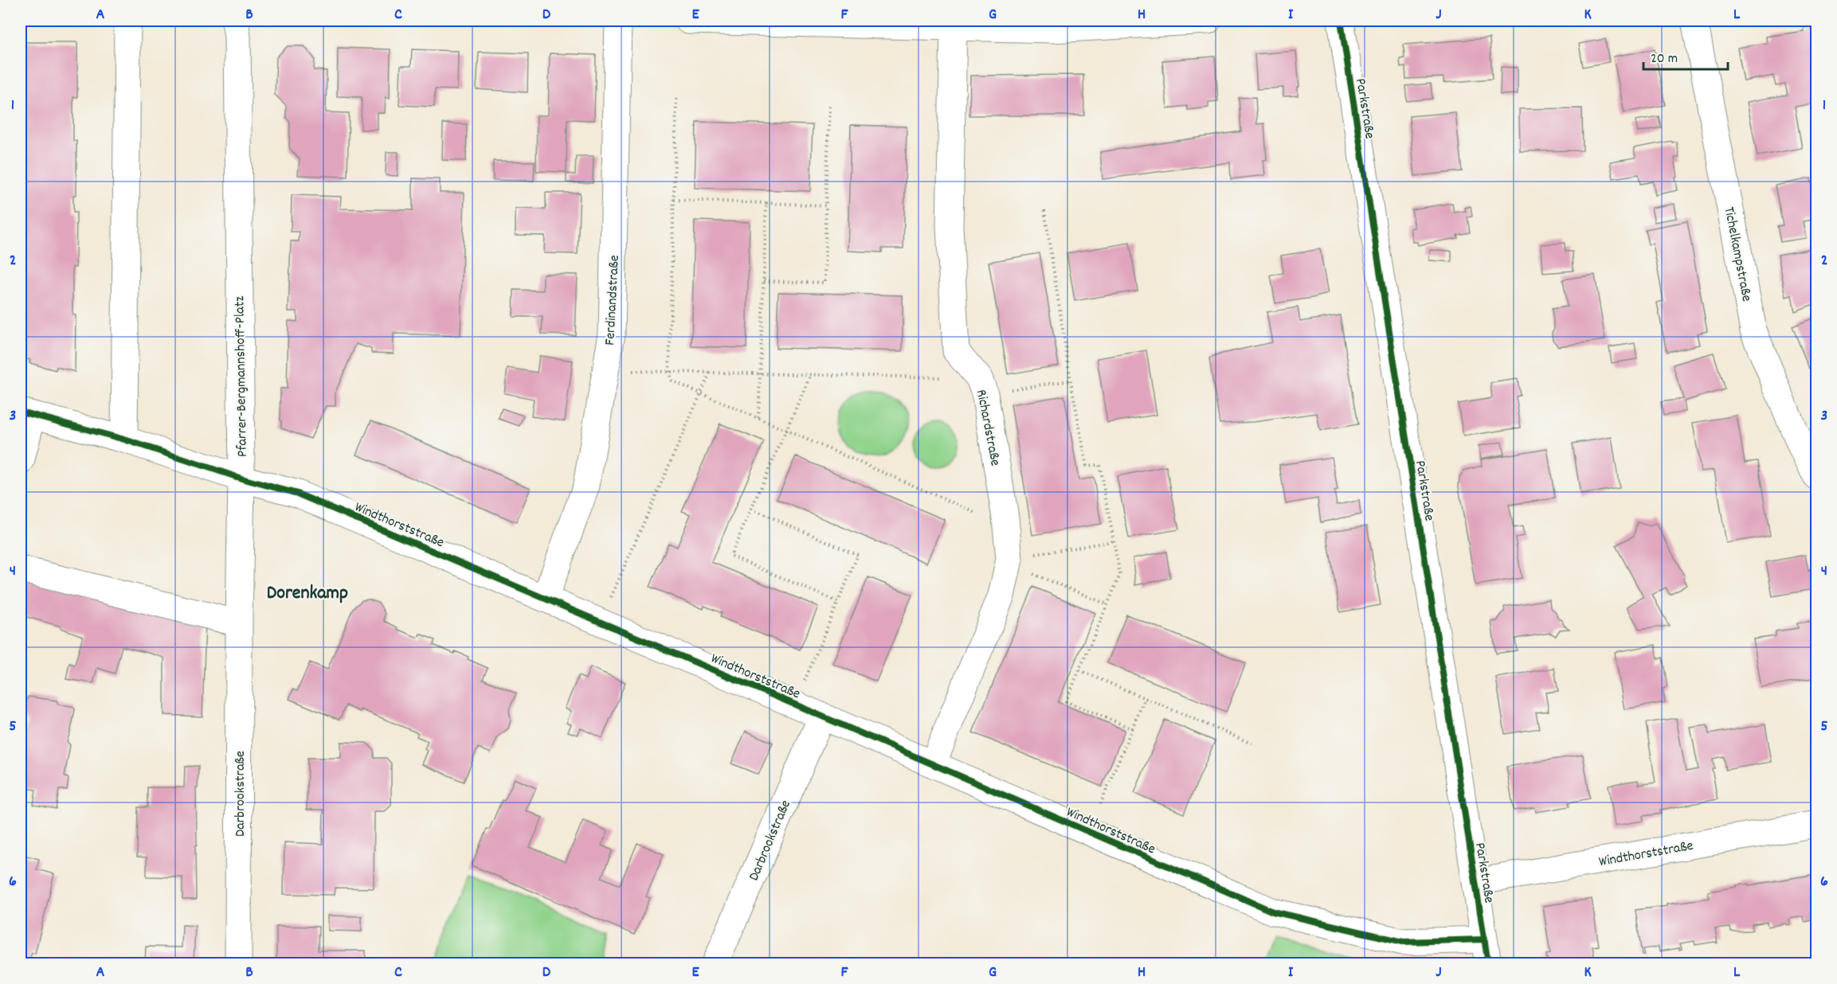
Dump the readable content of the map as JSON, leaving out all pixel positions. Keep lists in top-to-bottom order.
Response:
{
  "streets": {
    "street": [
      "Parkstraße",
      "Tichelkampstraße",
      "Ferdinandstraße",
      "Pfarrer-Bergmannshoff-Platz",
      "Richardstraße",
      "Windthorststraße",
      "Darbrookstraße"
    ]
  },
  "crossings": [
    ["Parkstraße", "Windthorststraße"],
    ["Ferdinandstraße", "Windthorststraße"],
    ["Pfarrer-Bergmannshoff-Platz", "Windthorststraße"],
    ["Pfarrer-Bergmannshoff-Platz", "Darbrookstraße"],
    ["Richardstraße", "Windthorststraße"],
    ["Windthorststraße", "Darbrookstraße"]
  ],
  "districts": ["Dorenkamp"],
  "scale_bar": "20 m",
  "grid": {
    "columns": [
      "A",
      "B",
      "C",
      "D",
      "E",
      "F",
      "G",
      "H",
      "I",
      "J",
      "K",
      "L"
    ],
    "rows": [
      "1",
      "2",
      "3",
      "4",
      "5",
      "6"
    ]
  }
}
